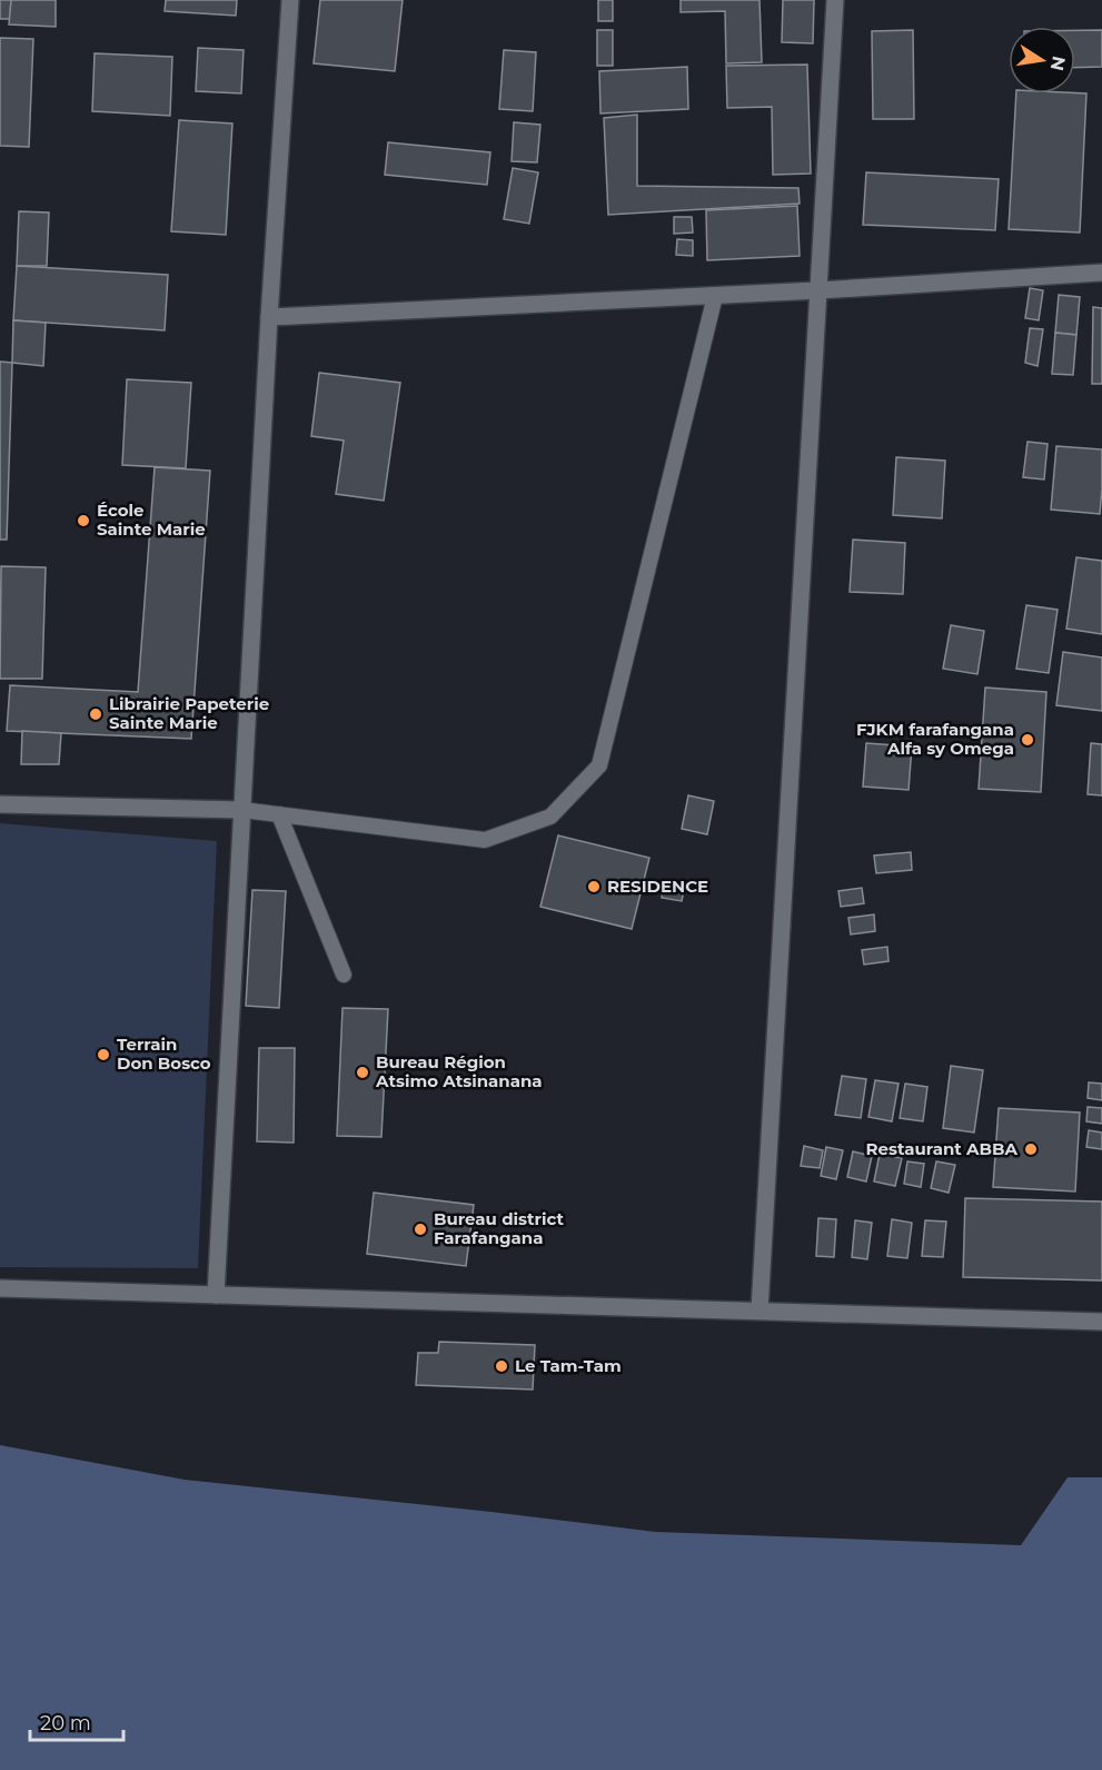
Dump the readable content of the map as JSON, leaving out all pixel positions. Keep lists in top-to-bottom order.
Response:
{
  "places": [
    "École Sainte Marie",
    "Librairie Papeterie Sainte Marie",
    "FJKM farafangana Alfa sy Omega",
    "RESIDENCE",
    "Terrain Don Bosco",
    "Bureau Région Atsimo Atsinanana",
    "Restaurant ABBA",
    "Bureau district Farafangana",
    "Le Tam-Tam"
  ],
  "scale_bar": "20 m",
  "north": "right"
}
